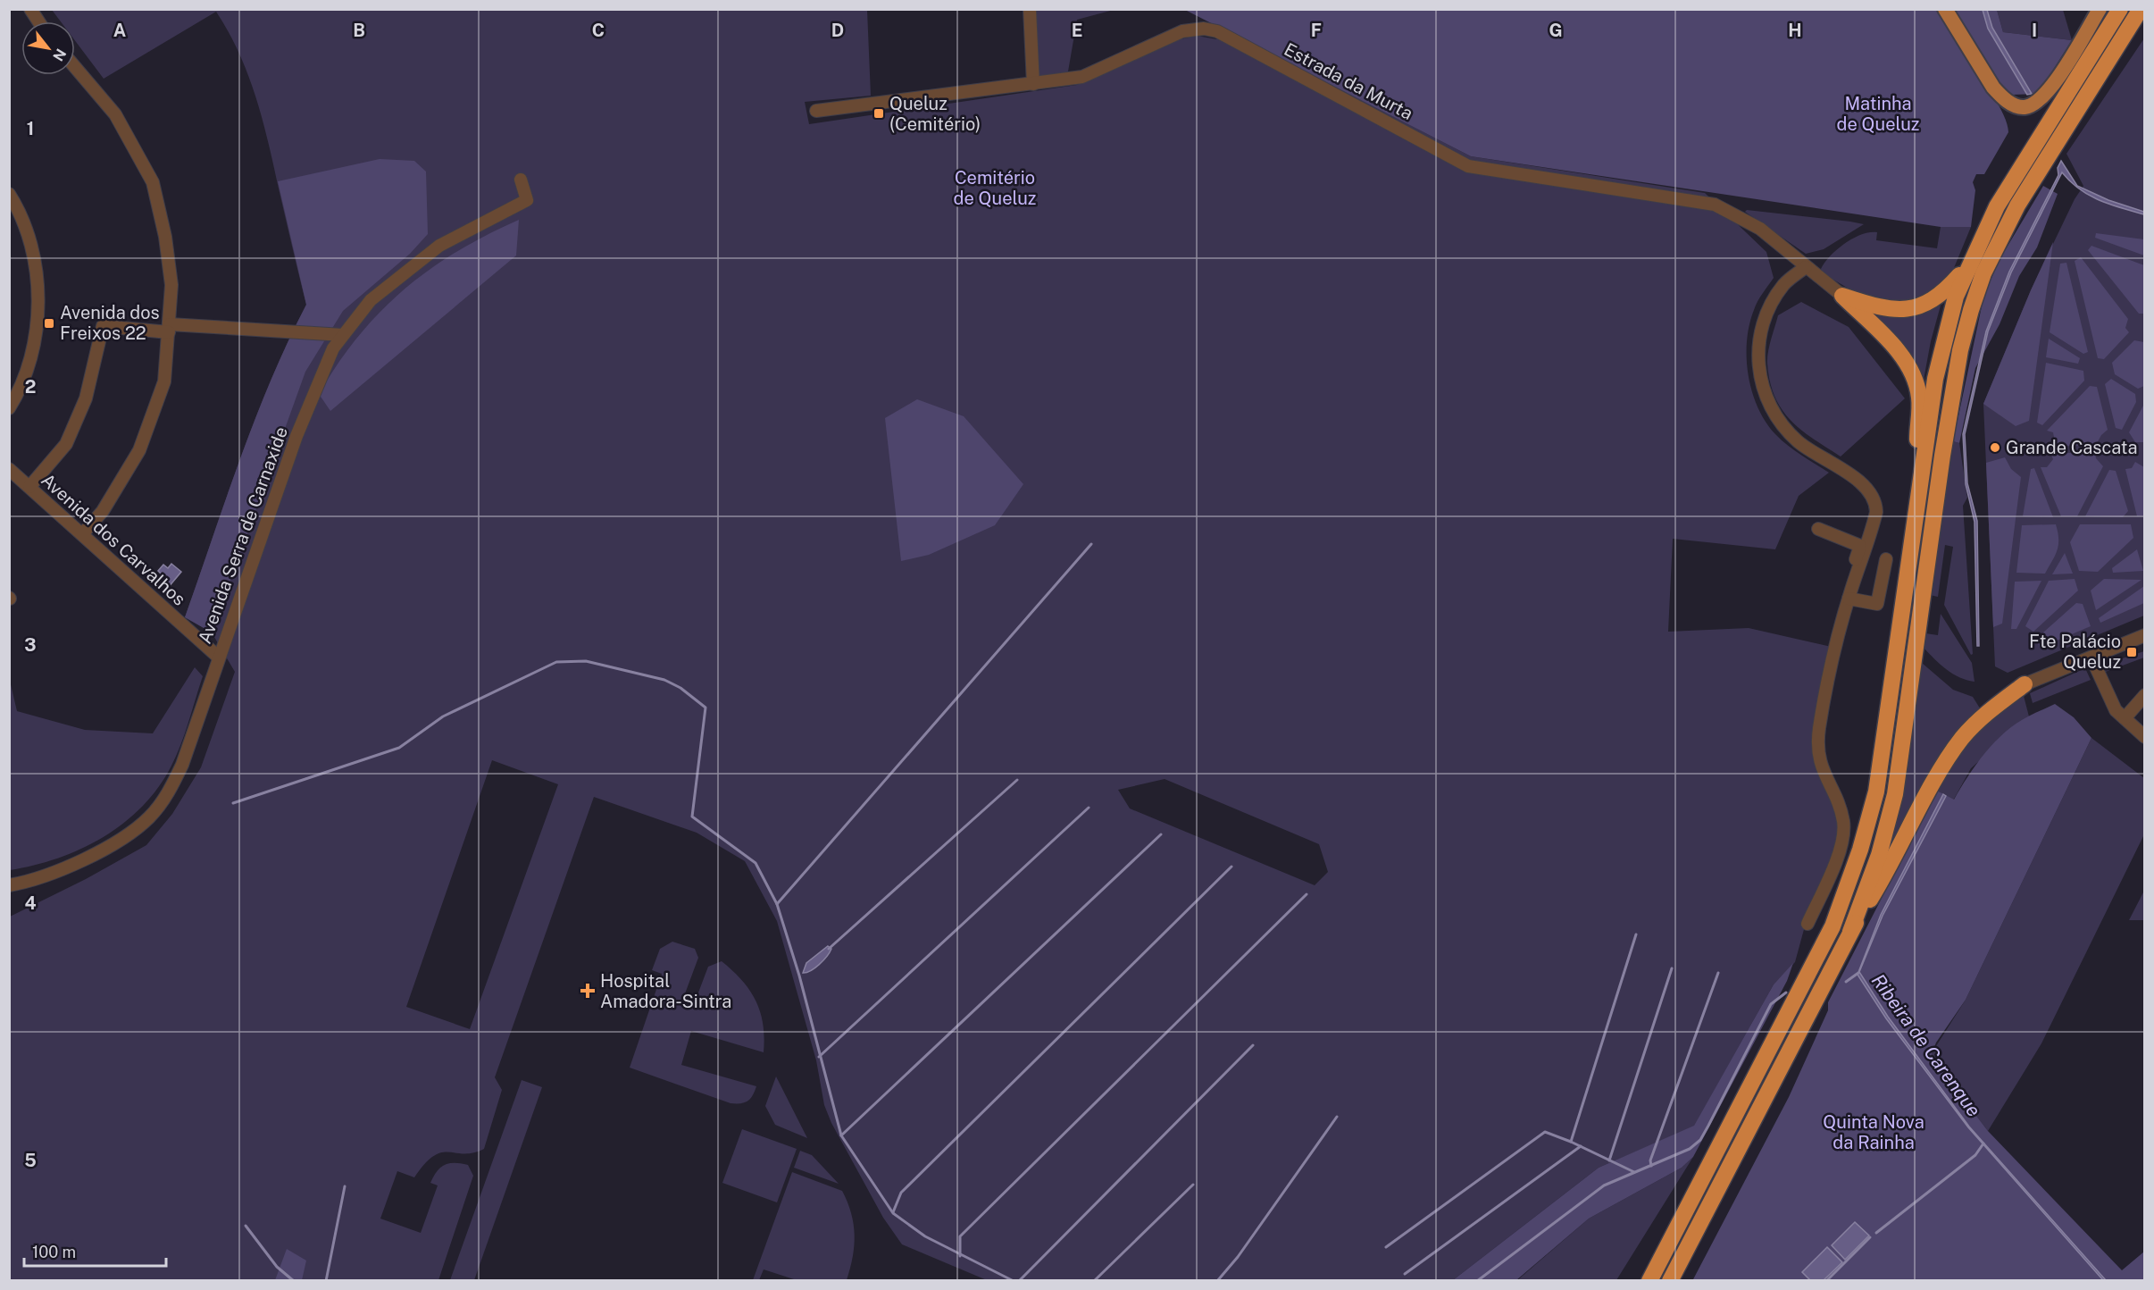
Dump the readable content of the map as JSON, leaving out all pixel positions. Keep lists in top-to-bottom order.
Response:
{
  "streets": {
    "street": ["Estrada da Murta", "Avenida Serra de Carnaxide", "Avenida dos Carvalhos"]
  },
  "crossings": [
    ["Avenida Serra de Carnaxide", "Avenida dos Carvalhos"]
  ],
  "water": ["Ribeira de Carenque"],
  "parks": ["Matinha de Queluz", "Cemitério de Queluz", "Quinta Nova da Rainha"],
  "places": {
    "transit": ["Queluz (Cemitério)", "Avenida dos Freixos 22", "Fte Palácio Queluz"],
    "other": ["Grande Cascata"],
    "health": ["Hospital Amadora-Sintra"]
  },
  "scale_bar": "100 m",
  "north": "bottom right",
  "grid": {
    "columns": [
      "A",
      "B",
      "C",
      "D",
      "E",
      "F",
      "G",
      "H",
      "I"
    ],
    "rows": [
      "1",
      "2",
      "3",
      "4",
      "5"
    ]
  }
}
